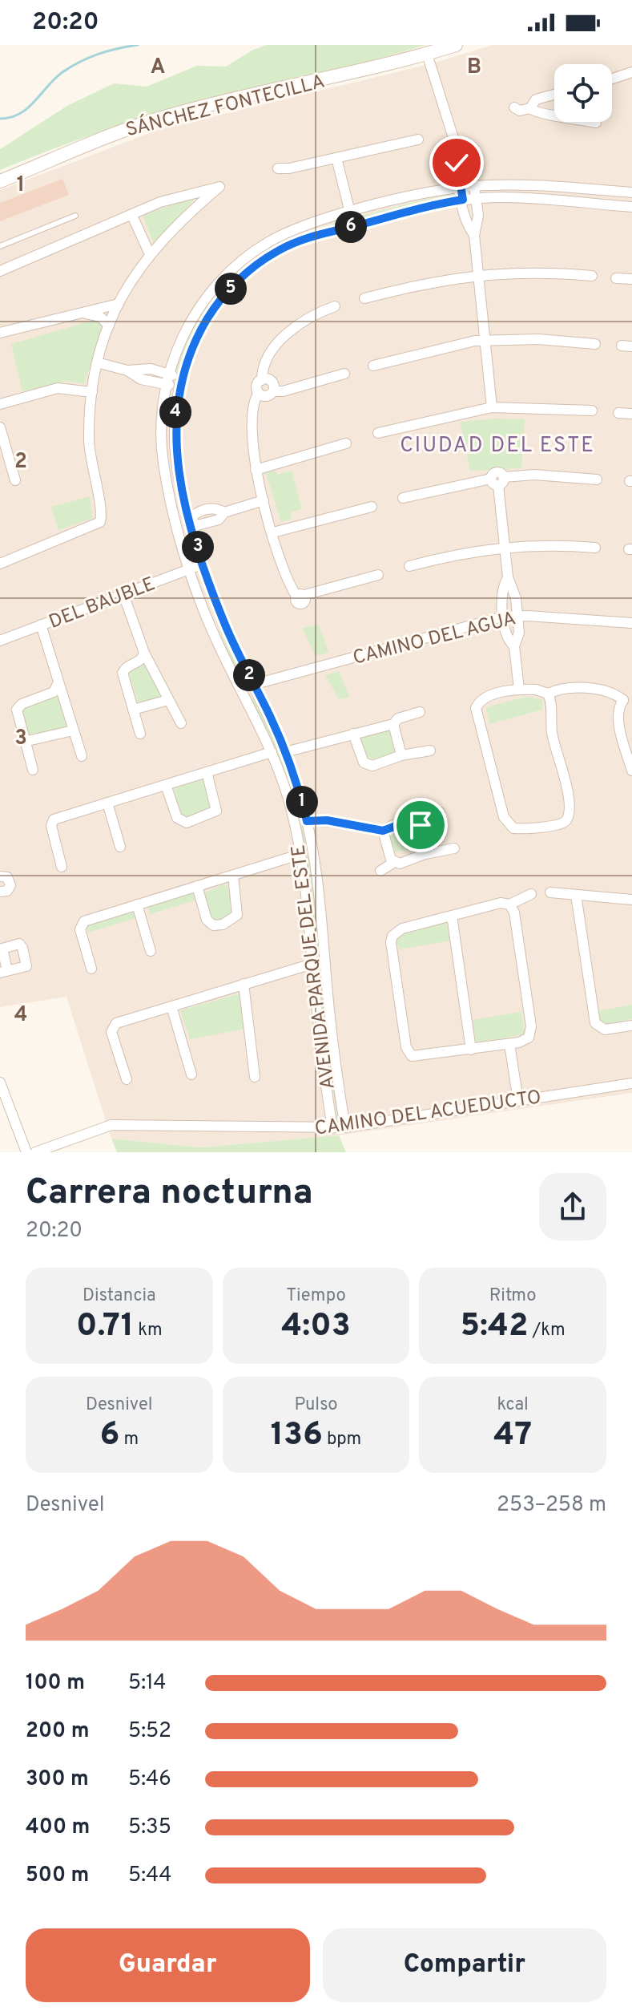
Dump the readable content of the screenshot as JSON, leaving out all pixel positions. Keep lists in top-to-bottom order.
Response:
{
  "streets": {
    "street": [
      "SÁNCHEZ FONTECILLA",
      "DEL BAUBLE",
      "CAMINO DEL AGUA",
      "AVENIDA PARQUE DEL ESTE",
      "CAMINO DEL ACUEDUCTO"
    ]
  },
  "crossings": [
    ["DEL BAUBLE", "AVENIDA PARQUE DEL ESTE"],
    ["CAMINO DEL AGUA", "AVENIDA PARQUE DEL ESTE"],
    ["AVENIDA PARQUE DEL ESTE", "CAMINO DEL ACUEDUCTO"]
  ],
  "districts": ["CIUDAD DEL ESTE"],
  "page": {
    "status": "20:20",
    "pins": [
      "6",
      "5",
      "4",
      "3",
      "2",
      "1"
    ],
    "heading": ["Carrera nocturna", "20:20"],
    "stats": [
      ["Distancia", "0.71 km"],
      ["Tiempo", "4:03"],
      ["Ritmo", "5:42 /km"],
      ["Desnivel", "6 m"],
      ["Pulso", "136 bpm"],
      ["kcal", "47"]
    ],
    "chart": ["Desnivel", "253–258 m"],
    "list": [
      {
        "name": "100 m",
        "note": "5:14"
      },
      {
        "name": "200 m",
        "note": "5:52"
      },
      {
        "name": "300 m",
        "note": "5:46"
      },
      {
        "name": "400 m",
        "note": "5:35"
      },
      {
        "name": "500 m",
        "note": "5:44"
      }
    ],
    "buttons": ["Guardar", "Compartir"]
  },
  "grid": {
    "columns": ["A", "B"],
    "rows": [
      "1",
      "2",
      "3",
      "4"
    ]
  }
}
